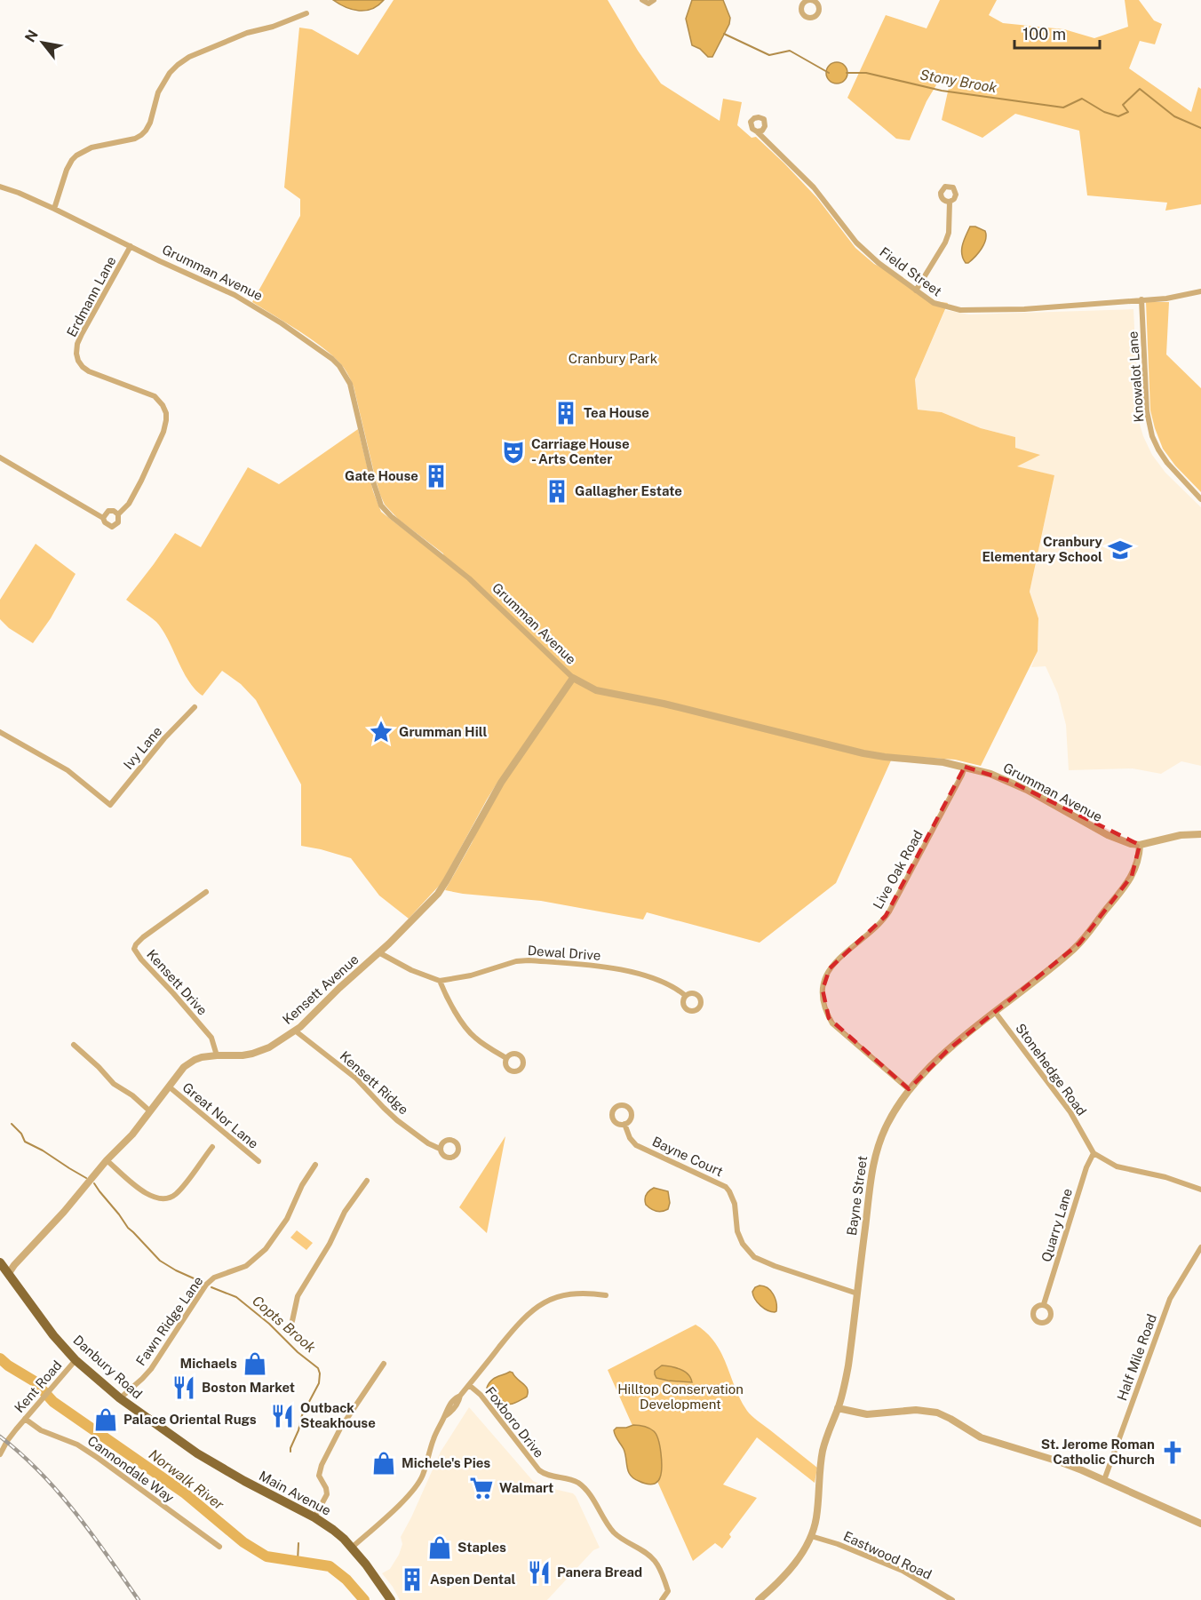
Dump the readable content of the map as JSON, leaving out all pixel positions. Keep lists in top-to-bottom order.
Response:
{
  "streets": {
    "highway": ["Danbury Road", "Main Avenue"],
    "street": [
      "Field Street",
      "Grumman Avenue",
      "Erdmann Lane",
      "Knowalot Lane",
      "Ivy Lane",
      "Live Oak Road",
      "Dewal Drive",
      "Kensett Drive",
      "Kensett Avenue",
      "Stonehedge Road",
      "Kensett Ridge",
      "Great Nor Lane",
      "Bayne Court",
      "Bayne Street",
      "Quarry Lane",
      "Fawn Ridge Lane",
      "Half Mile Road",
      "Kent Road",
      "Foxboro Drive",
      "Cannondale Way",
      "Eastwood Road"
    ]
  },
  "crossings": [
    ["Field Street", "Knowalot Lane"],
    ["Grumman Avenue", "Erdmann Lane"],
    ["Grumman Avenue", "Live Oak Road"],
    ["Grumman Avenue", "Kensett Avenue"],
    ["Grumman Avenue", "Bayne Street"],
    ["Live Oak Road", "Bayne Street"],
    ["Kensett Drive", "Kensett Avenue"],
    ["Kensett Avenue", "Kensett Ridge"],
    ["Kensett Avenue", "Great Nor Lane"],
    ["Kensett Avenue", "Danbury Road"],
    ["Stonehedge Road", "Bayne Street"],
    ["Stonehedge Road", "Quarry Lane"],
    ["Bayne Court", "Bayne Street"],
    ["Bayne Street", "Eastwood Road"],
    ["Fawn Ridge Lane", "Danbury Road"],
    ["Danbury Road", "Kent Road"],
    ["Danbury Road", "Main Avenue"],
    ["Kent Road", "Cannondale Way"],
    ["Foxboro Drive", "Main Avenue"]
  ],
  "water": ["Stony Brook", "Copts Brook", "Norwalk River"],
  "parks": ["Cranbury Park", "Hilltop Conservation Development"],
  "places": {
    "building": [
      "Tea House",
      "Gate House",
      "Gallagher Estate",
      "Aspen Dental"
    ],
    "theatre": ["Carriage House - Arts Center"],
    "school or university": ["Cranbury Elementary School"],
    "place": ["Grumman Hill"],
    "shop": [
      "Michaels",
      "Palace Oriental Rugs",
      "Michele's Pies",
      "Staples"
    ],
    "restaurant": ["Boston Market", "Outback Steakhouse", "Panera Bread"],
    "church": ["St. Jerome Roman Catholic Church"],
    "supermarket": ["Walmart"]
  },
  "scale_bar": "100 m",
  "north": "top left"
}
